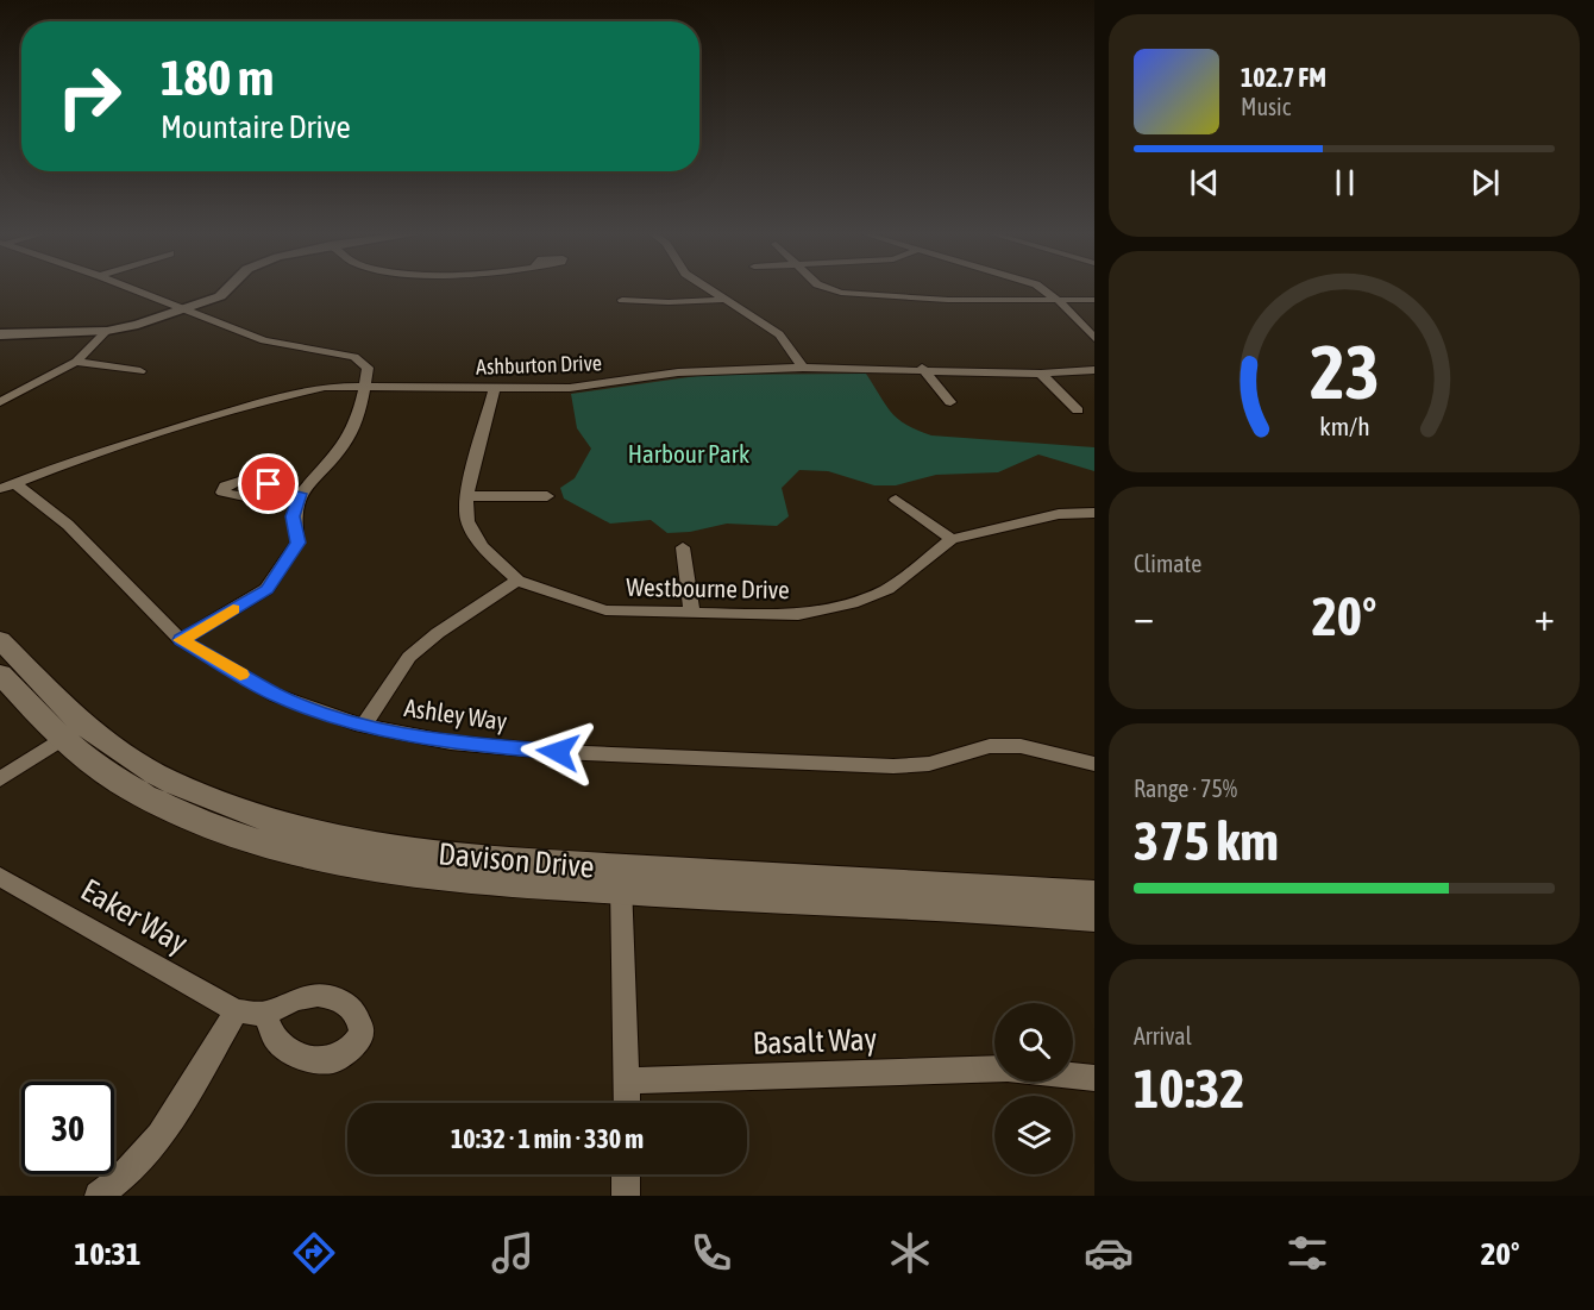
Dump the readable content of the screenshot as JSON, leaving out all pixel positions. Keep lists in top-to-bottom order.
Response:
{
  "streets": {
    "main road": ["Davison Drive"],
    "street": [
      "Ashburton Drive",
      "Westbourne Drive",
      "Ashley Way",
      "Eaker Way",
      "Basalt Way"
    ]
  },
  "crossings": [
    ["Ashburton Drive", "Westbourne Drive"],
    ["Ashburton Drive", "Ashley Way"]
  ],
  "parks": ["Harbour Park"],
  "page": {
    "turn": ["180 m", "Mountaire Drive"],
    "song": ["102.7 FM", "Music"],
    "tile": [
      "Climate",
      ["Range · 75%", "375 km"],
      ["Arrival", "10:32"]
    ],
    "heat": ["−", "20°", "+"],
    "limit": "30",
    "trip": "10:32 · 1 min · 330 m",
    "tabs": ["10:31", "20°"],
    "gauge": ["23", "km/h"]
  }
}
